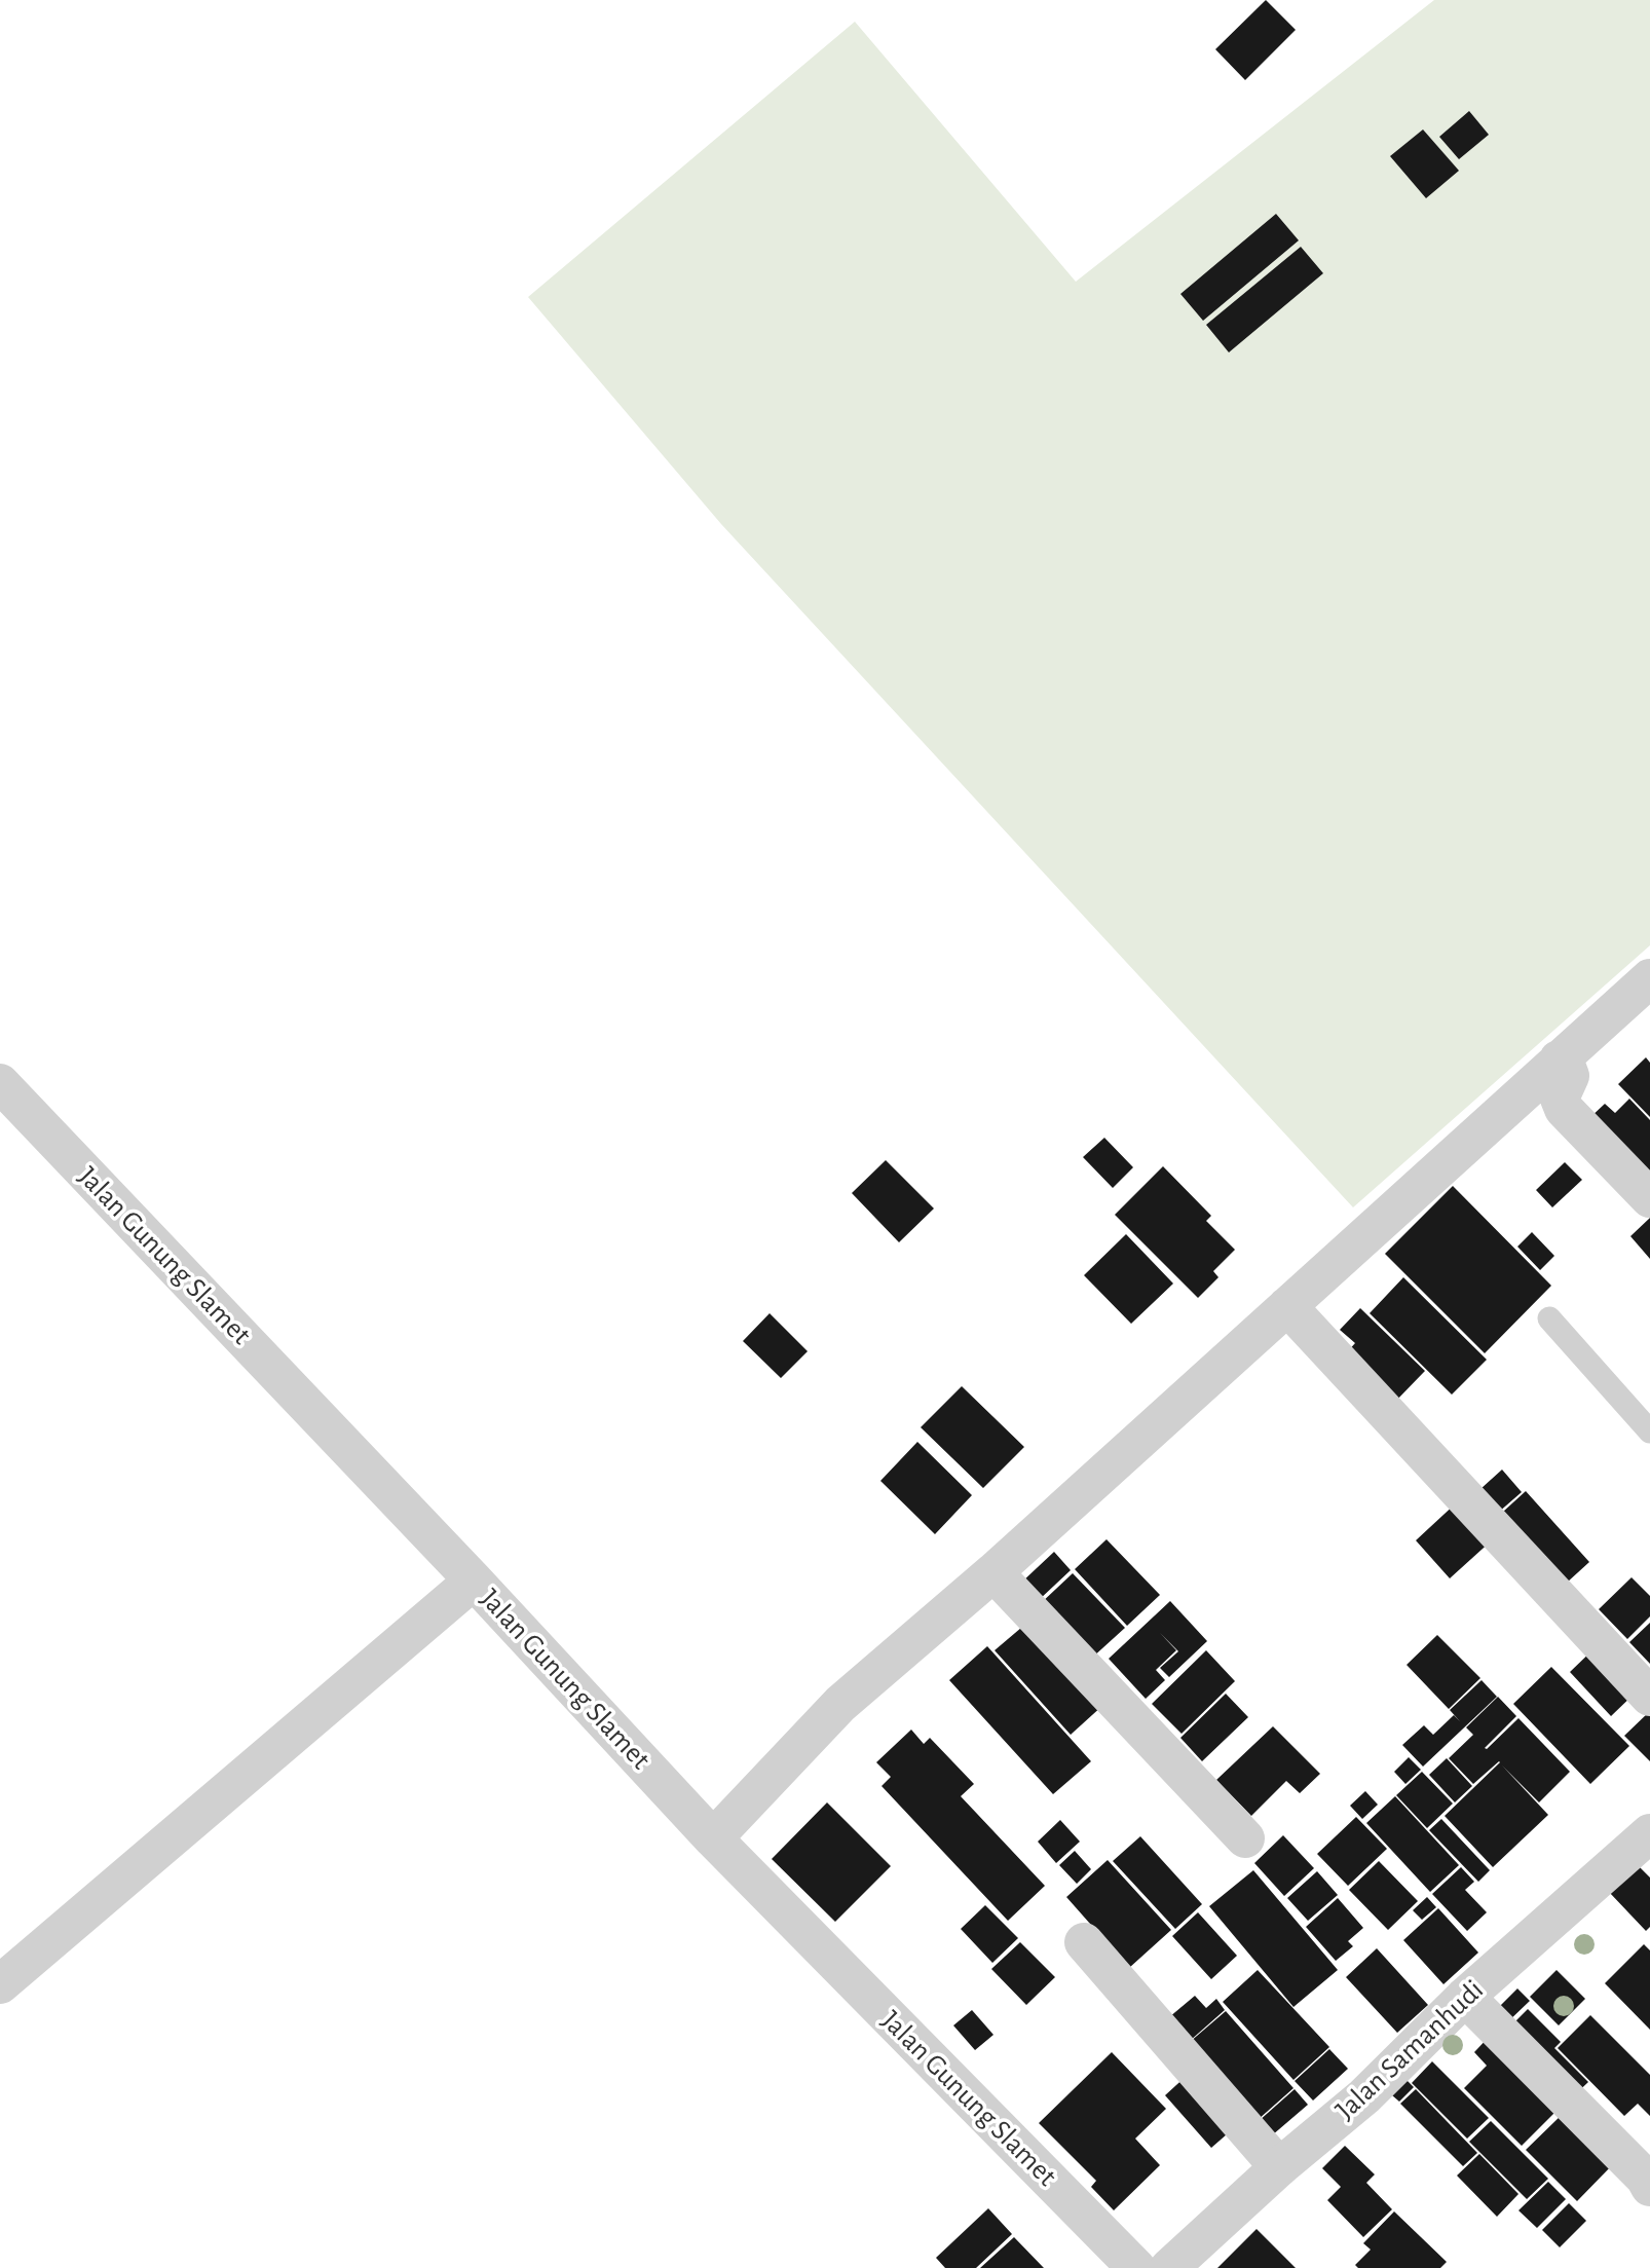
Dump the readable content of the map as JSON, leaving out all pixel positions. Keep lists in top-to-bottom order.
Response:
{
  "streets": {
    "street": ["Jalan Gunung Slamet", "Jalan Samanhudi"]
  }
}
